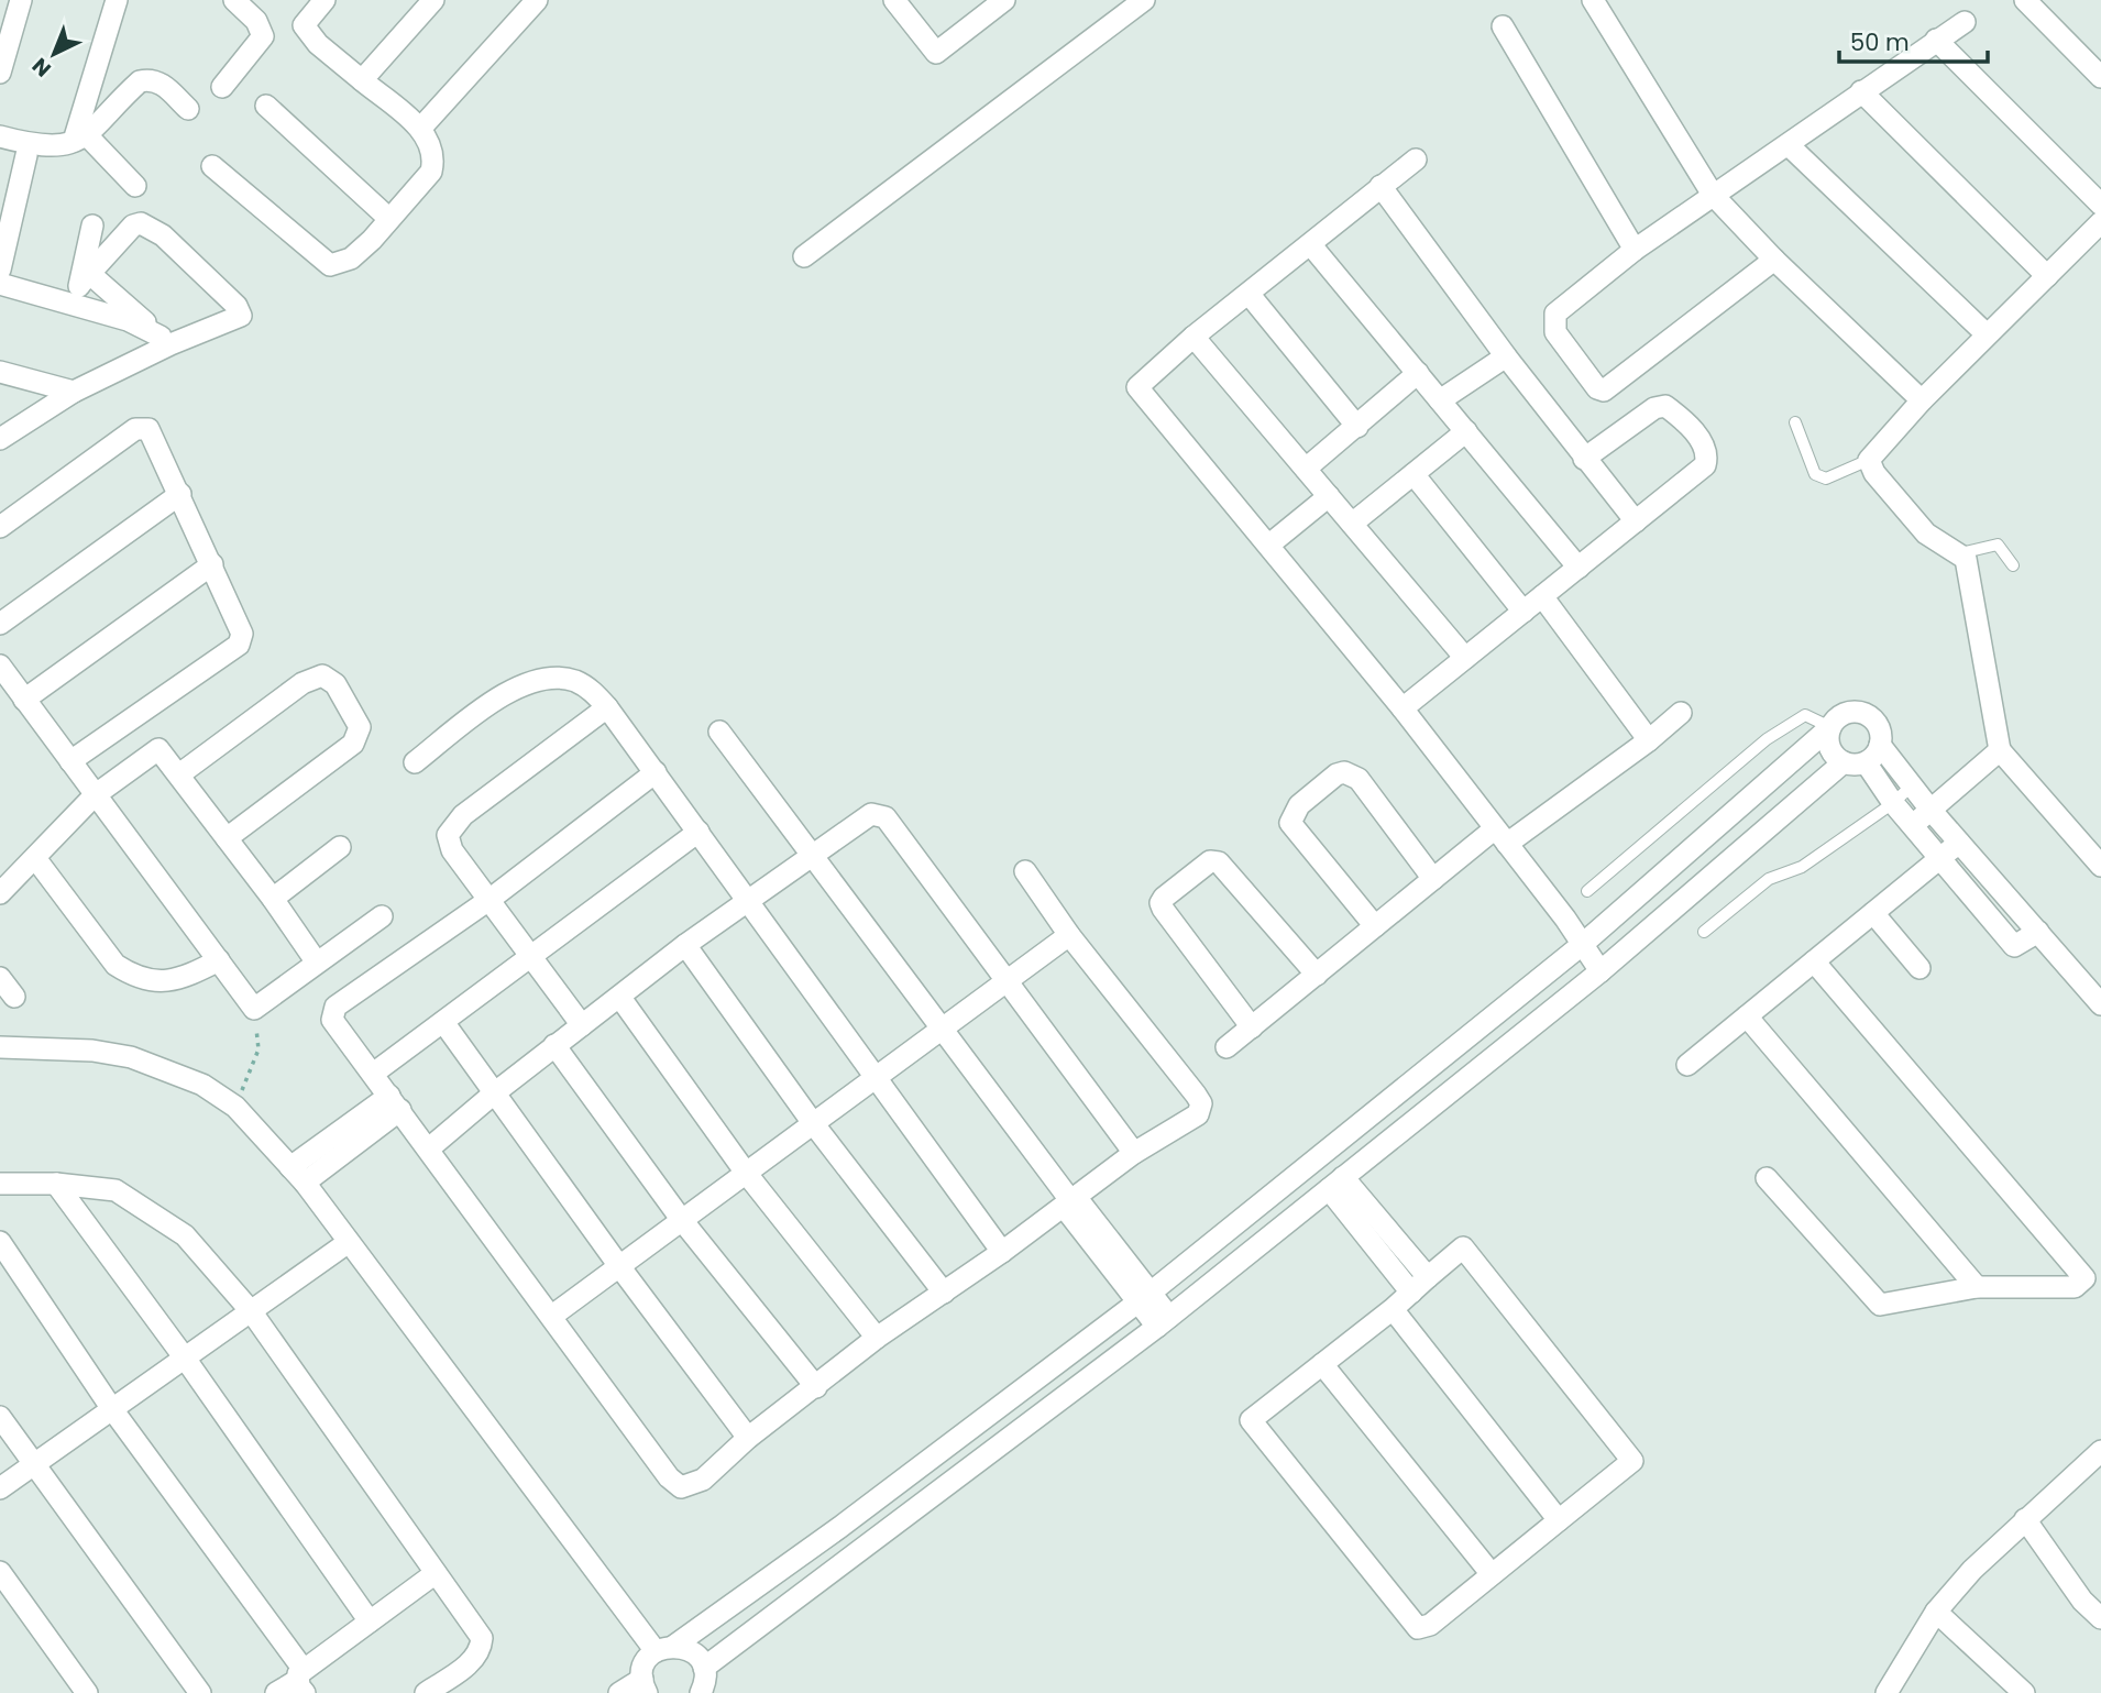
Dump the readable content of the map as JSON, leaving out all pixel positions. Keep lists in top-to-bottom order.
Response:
{
  "scale_bar": "50 m",
  "north": "bottom left"
}
